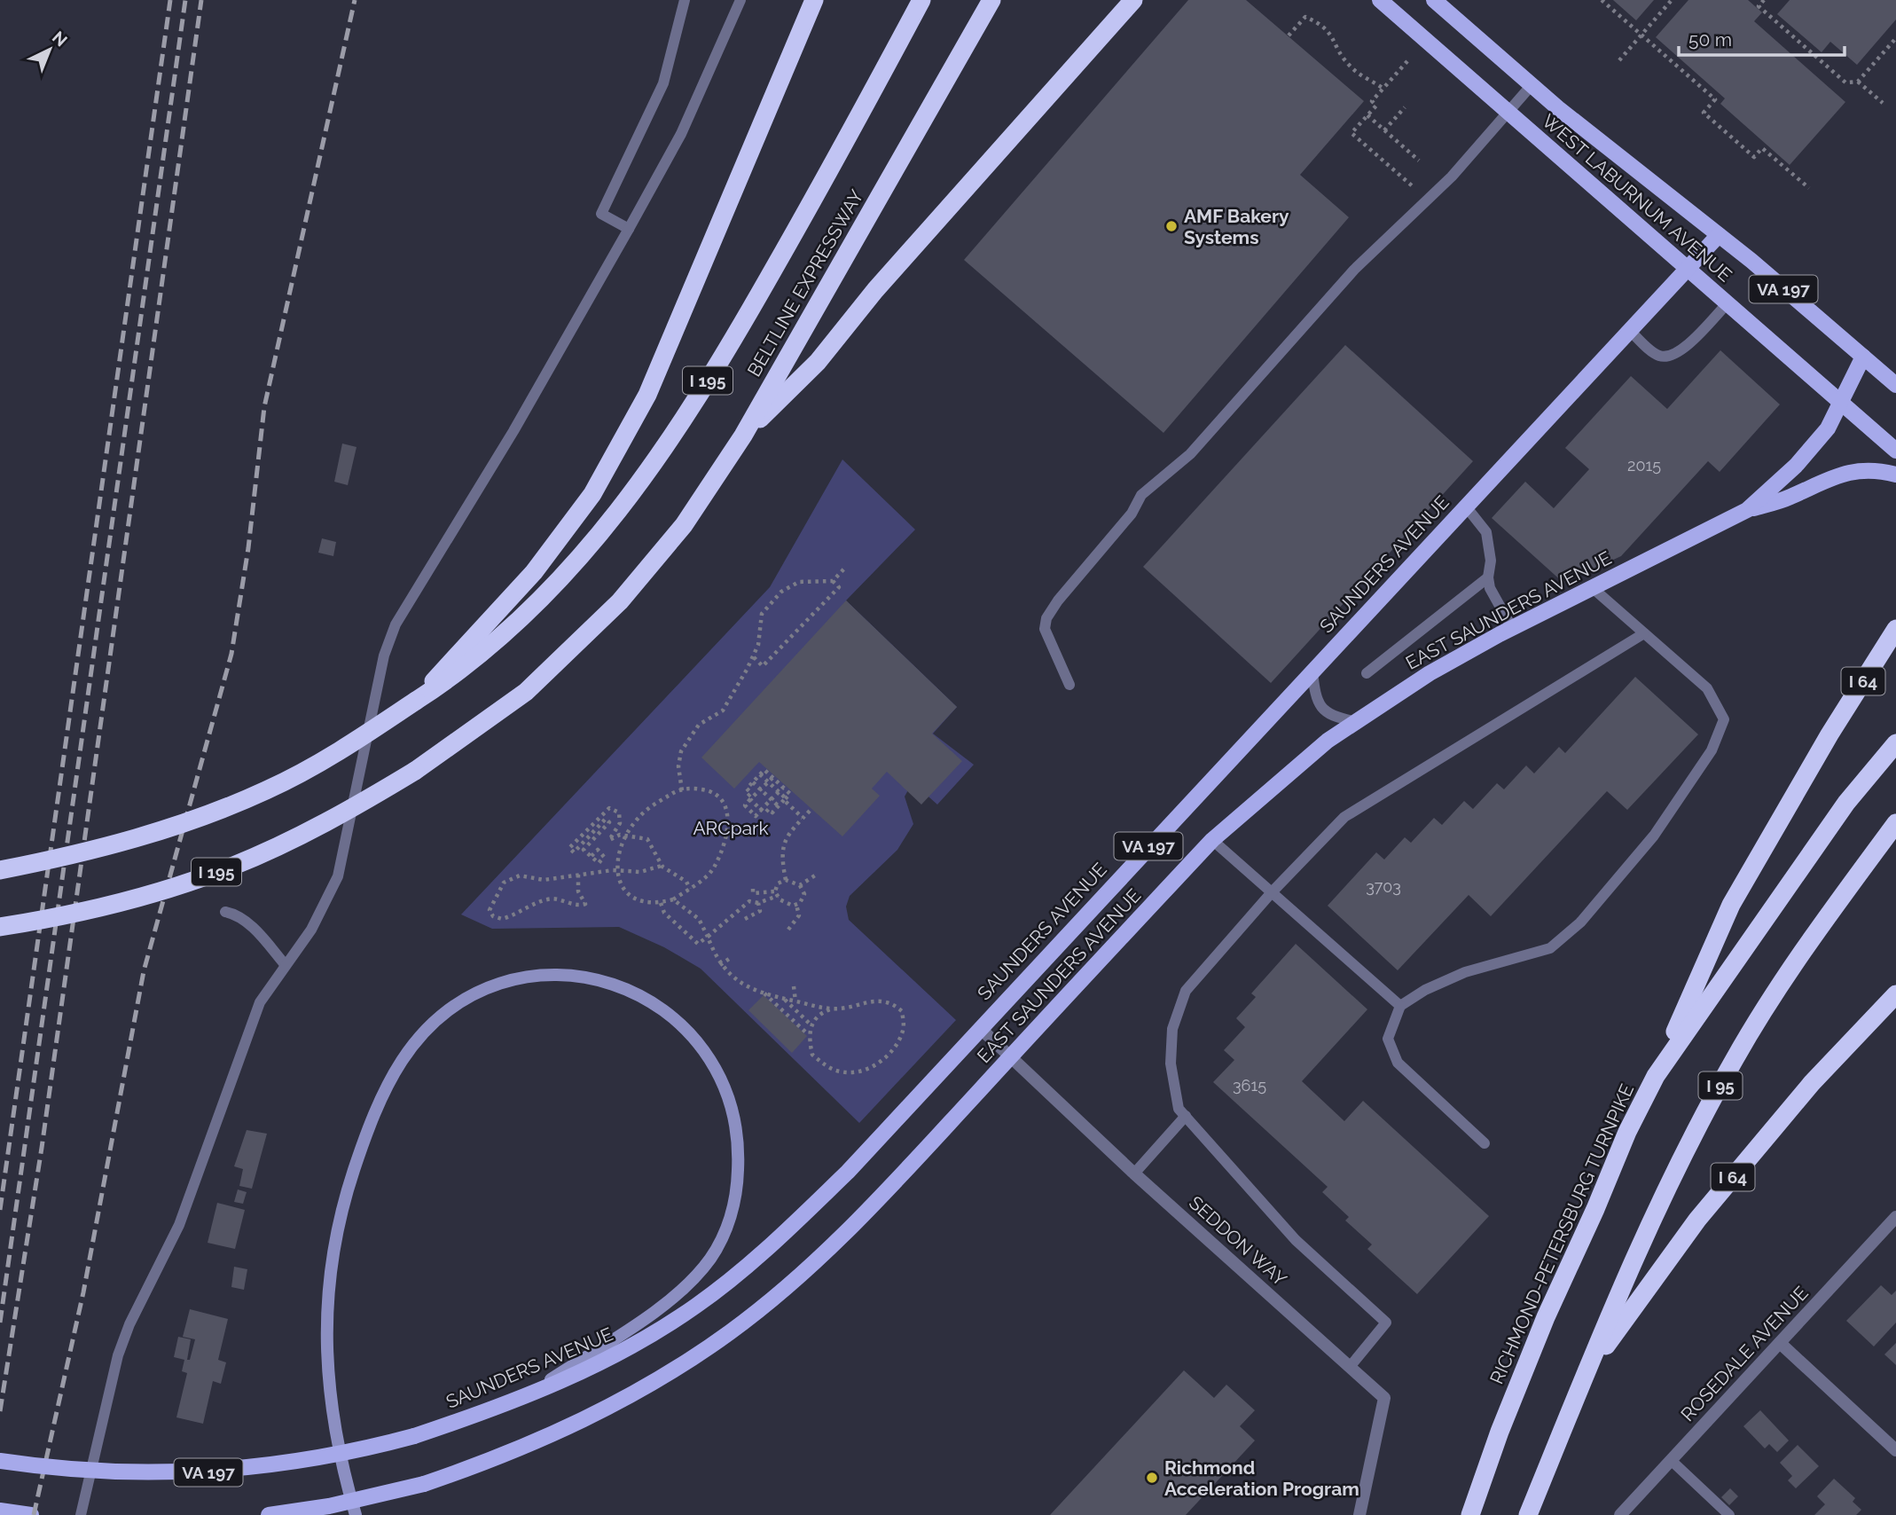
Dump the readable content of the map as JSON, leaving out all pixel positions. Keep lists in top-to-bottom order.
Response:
{
  "streets": {
    "highway": [
      "BELTLINE EXPRESSWAY",
      "I 195",
      "I 64",
      "I 95",
      "RICHMOND-PETERSBURG TURNPIKE"
    ],
    "main road": [
      "WEST LABURNUM AVENUE",
      "VA 197",
      "SAUNDERS AVENUE",
      "EAST SAUNDERS AVENUE"
    ],
    "street": ["SEDDON WAY", "ROSEDALE AVENUE"]
  },
  "crossings": [
    ["WEST LABURNUM AVENUE", "SAUNDERS AVENUE"],
    ["WEST LABURNUM AVENUE", "EAST SAUNDERS AVENUE"],
    ["VA 197", "EAST SAUNDERS AVENUE"],
    ["SAUNDERS AVENUE", "SEDDON WAY"],
    ["EAST SAUNDERS AVENUE", "SEDDON WAY"],
    ["I 64", "I 95"],
    ["I 64", "RICHMOND-PETERSBURG TURNPIKE"]
  ],
  "parks": ["ARCpark"],
  "places": ["AMF Bakery Systems", "Richmond Acceleration Program"],
  "house_numbers": ["2015", "3703", "3615"],
  "scale_bar": "50 m",
  "north": "top right"
}
